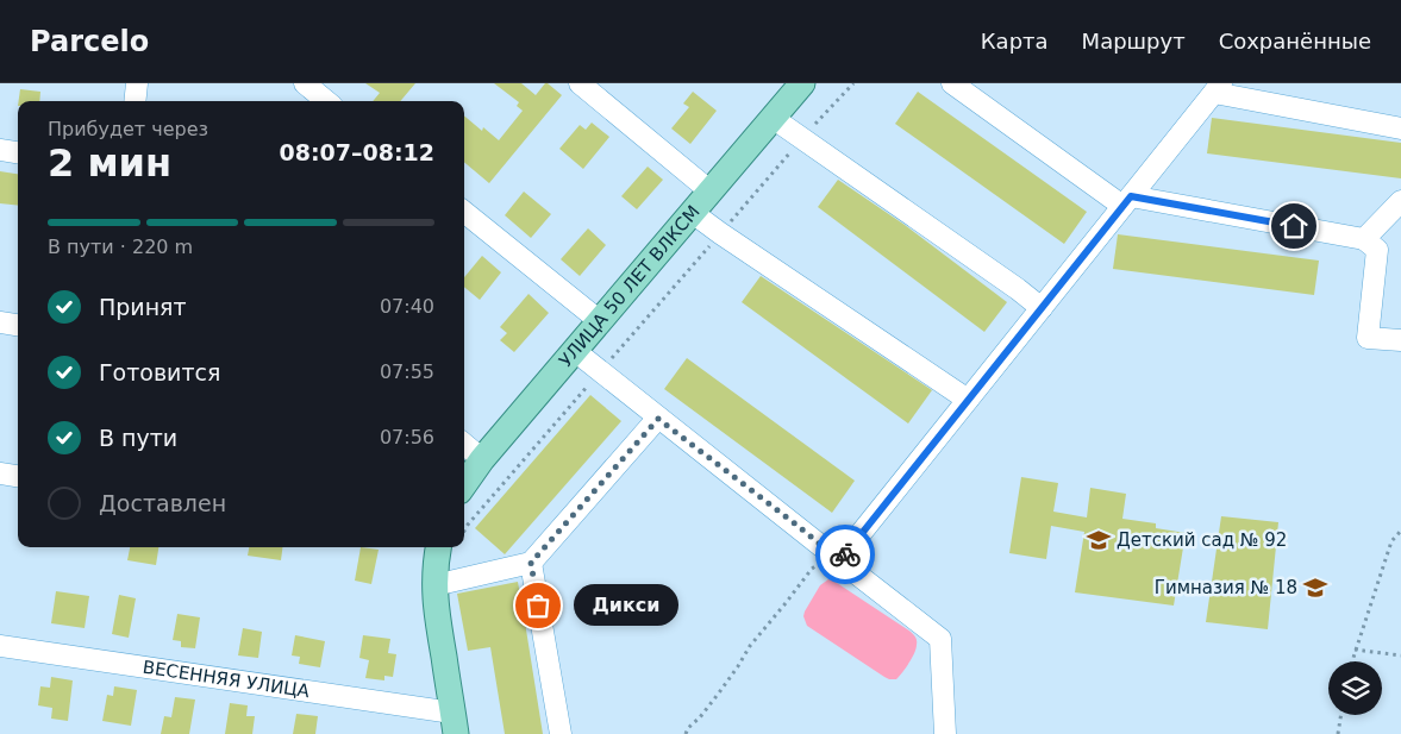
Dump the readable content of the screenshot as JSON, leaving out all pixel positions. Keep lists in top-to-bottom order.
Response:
{
  "streets": {
    "main road": ["УЛИЦА 50 ЛЕТ ВЛКСМ"],
    "street": ["ВЕСЕННЯЯ УЛИЦА"]
  },
  "places": {
    "school or university": ["Детский сад № 92", "Гимназия № 18"],
    "other": ["Дикси"]
  },
  "page": {
    "header": "Parcelo",
    "nav": ["Карта", "Маршрут", "Сохранённые"],
    "heading": ["2 мин", "Прибудет через", "08:07–08:12"],
    "bar": "В пути · 220 m",
    "list": [
      ["Принят", "07:40"],
      ["Готовится", "07:55"],
      ["В пути", "07:56"],
      "Доставлен"
    ],
    "bubble": "Дикси"
  }
}
